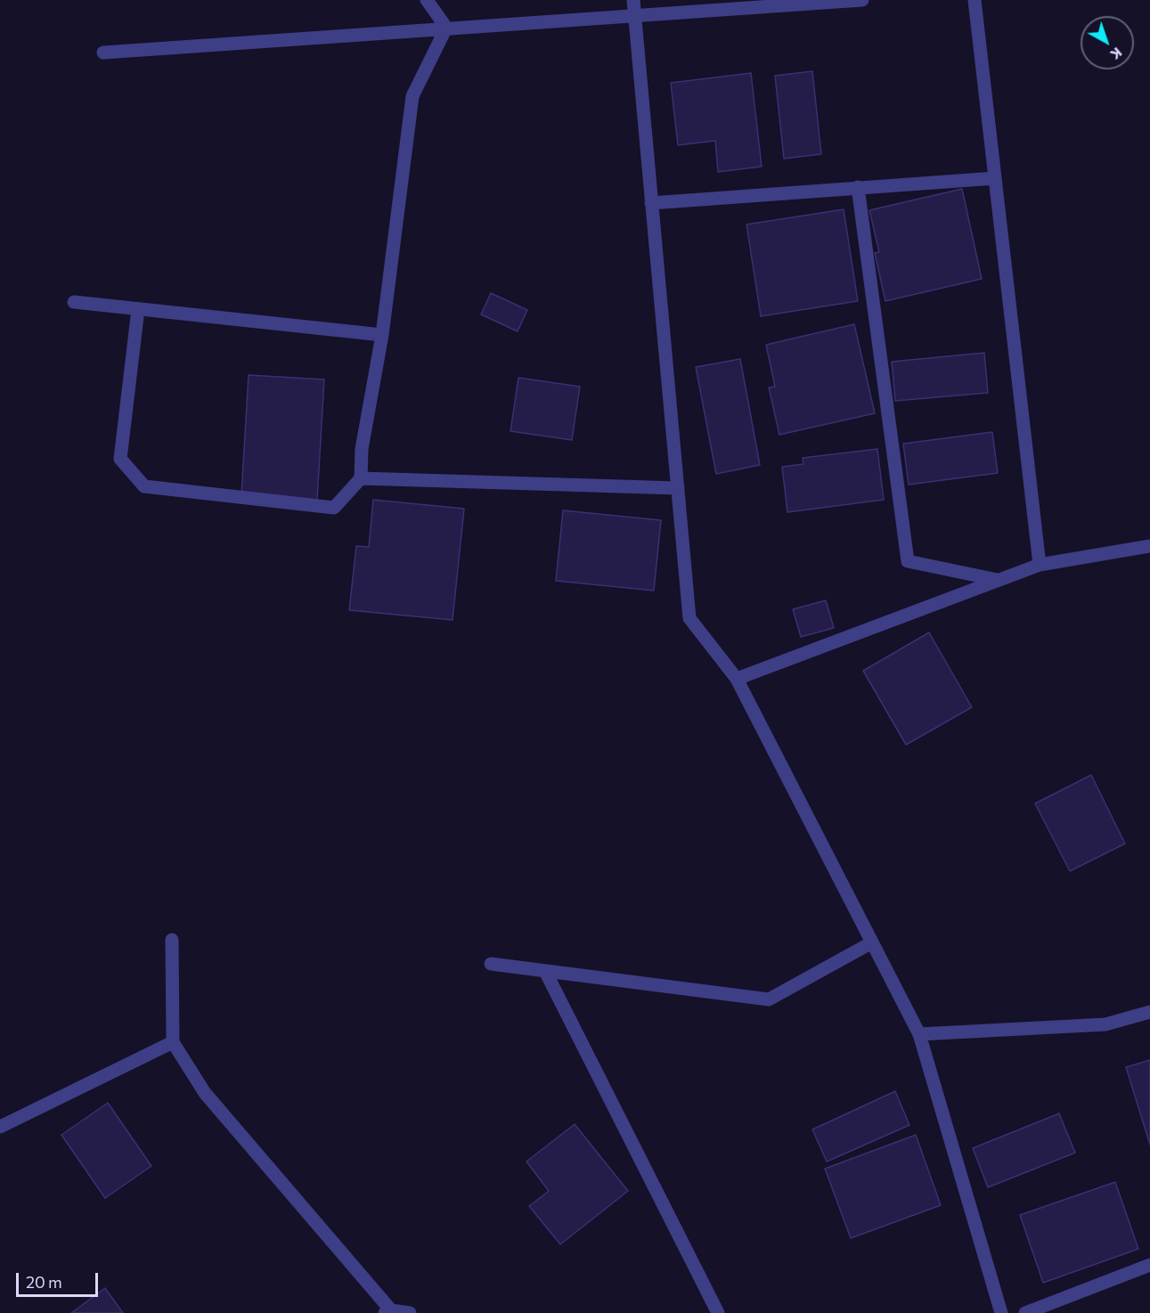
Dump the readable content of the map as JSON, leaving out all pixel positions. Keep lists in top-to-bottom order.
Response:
{
  "scale_bar": "20 m",
  "north": "bottom right"
}
